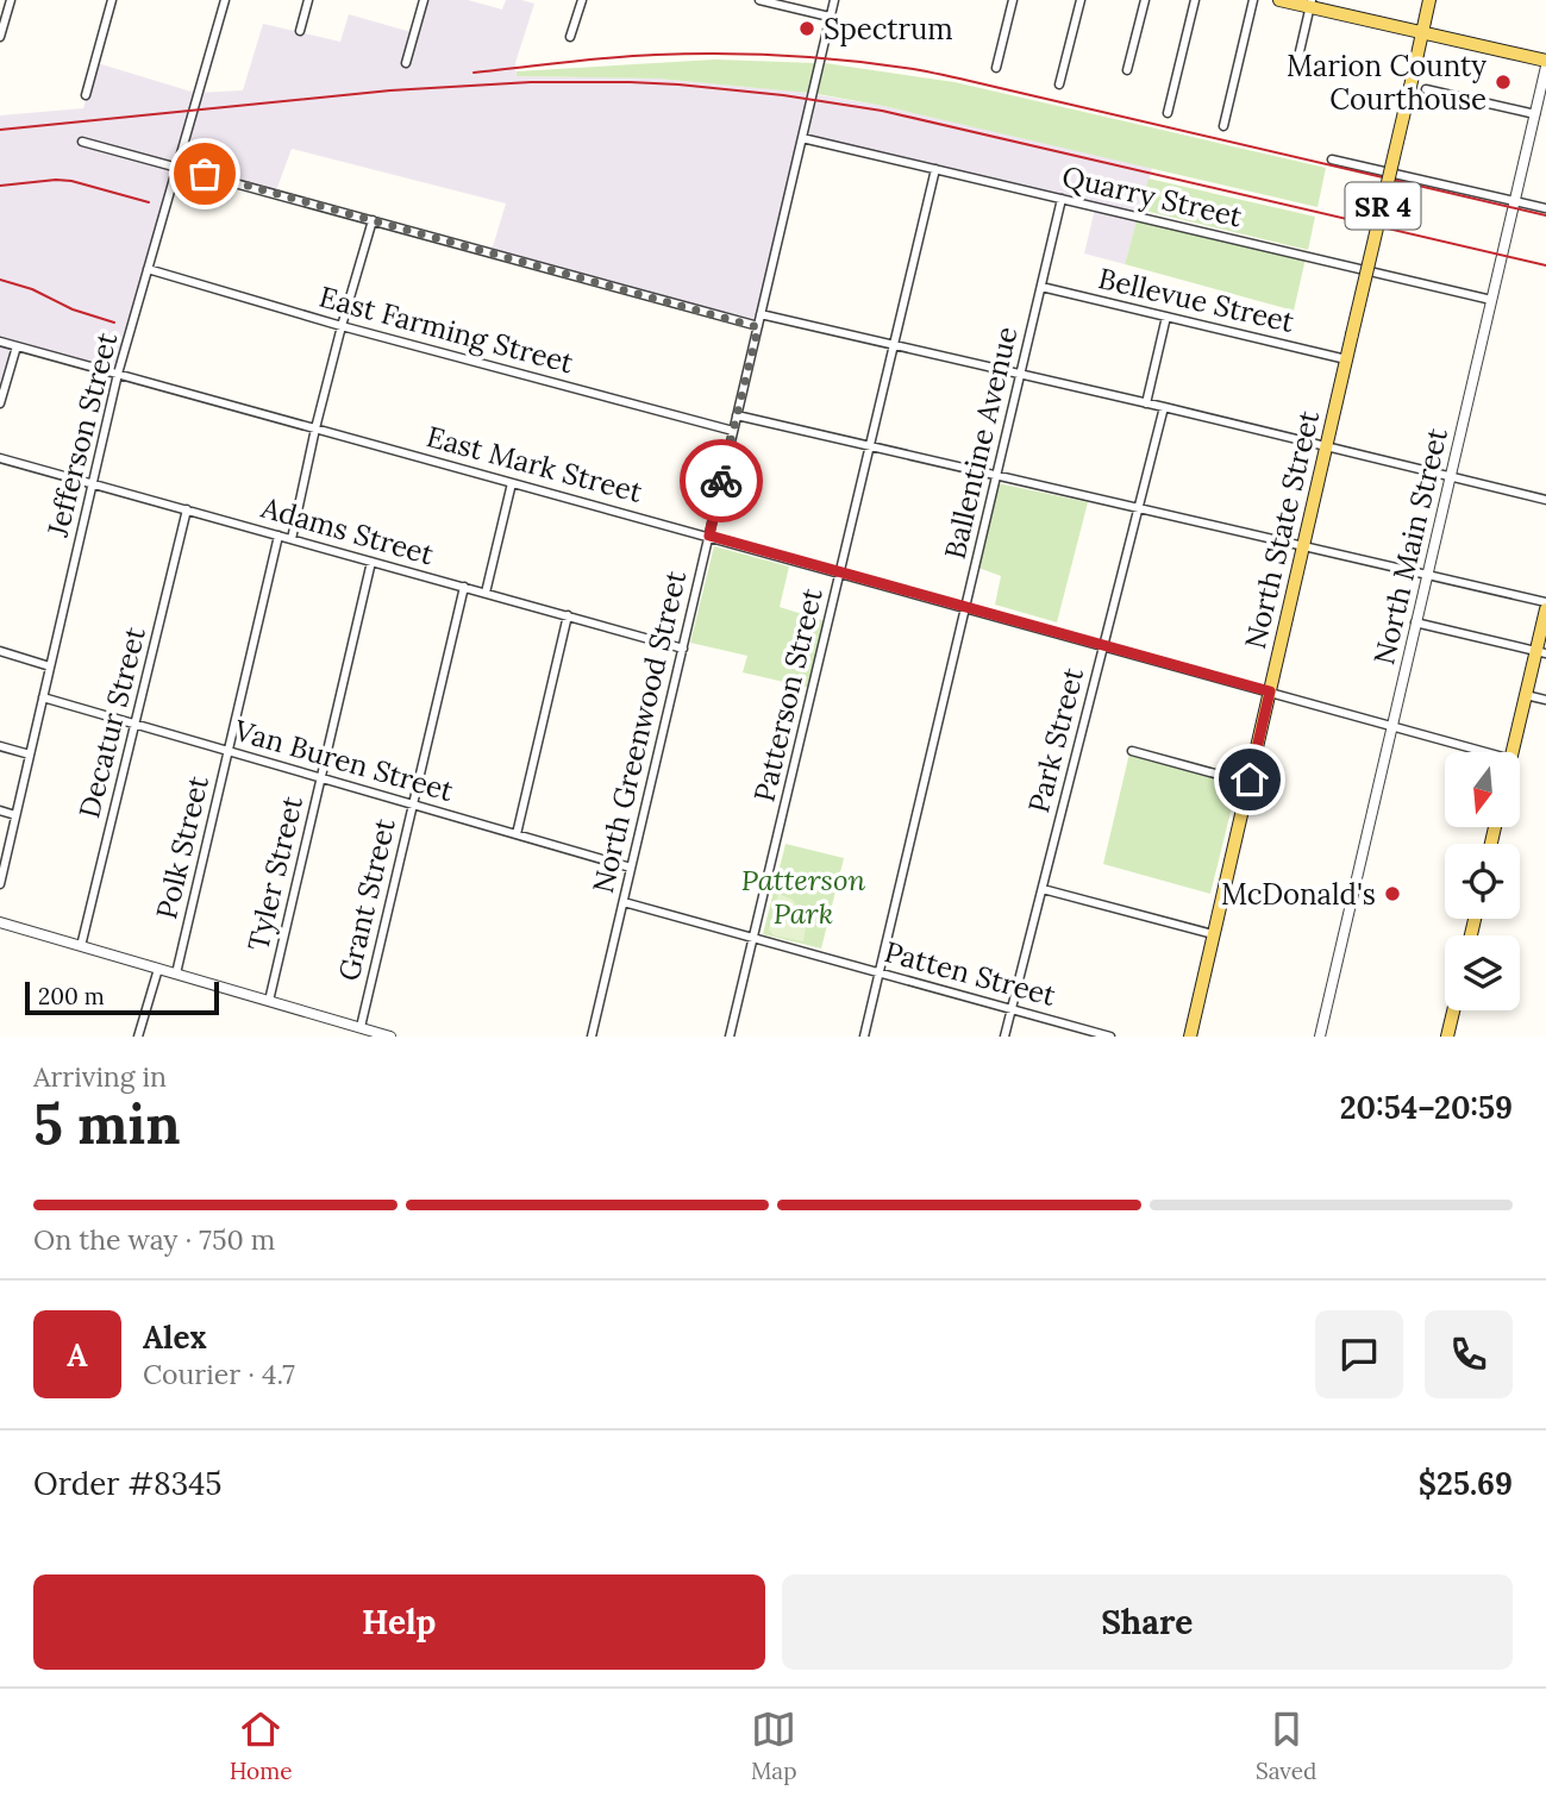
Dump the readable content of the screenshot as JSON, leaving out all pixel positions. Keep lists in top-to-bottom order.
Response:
{
  "streets": {
    "main road": ["SR 4", "North State Street"],
    "street": [
      "Quarry Street",
      "Bellevue Street",
      "East Farming Street",
      "Jefferson Street",
      "Ballentine Avenue",
      "East Mark Street",
      "Adams Street",
      "North Main Street",
      "Patterson Street",
      "Decatur Street",
      "North Greenwood Street",
      "Park Street",
      "Van Buren Street",
      "Polk Street",
      "Tyler Street",
      "Grant Street",
      "Patten Street"
    ]
  },
  "crossings": [
    ["Quarry Street", "Ballentine Avenue"],
    ["Quarry Street", "North Main Street"],
    ["Quarry Street", "Patterson Street"],
    ["Quarry Street", "North Greenwood Street"],
    ["SR 4", "North State Street"],
    ["Bellevue Street", "Ballentine Avenue"],
    ["East Farming Street", "Jefferson Street"],
    ["East Farming Street", "North Greenwood Street"],
    ["Jefferson Street", "East Mark Street"],
    ["Jefferson Street", "Adams Street"],
    ["Jefferson Street", "Van Buren Street"],
    ["Ballentine Avenue", "East Mark Street"],
    ["Ballentine Avenue", "Patten Street"],
    ["East Mark Street", "North State Street"],
    ["East Mark Street", "North Main Street"],
    ["East Mark Street", "Patterson Street"],
    ["East Mark Street", "North Greenwood Street"],
    ["East Mark Street", "Park Street"],
    ["Adams Street", "Decatur Street"],
    ["Adams Street", "North Greenwood Street"],
    ["Adams Street", "Polk Street"],
    ["Adams Street", "Tyler Street"],
    ["Adams Street", "Grant Street"],
    ["Patterson Street", "Patten Street"],
    ["Decatur Street", "Van Buren Street"],
    ["North Greenwood Street", "Van Buren Street"],
    ["North Greenwood Street", "Patten Street"],
    ["Park Street", "Patten Street"],
    ["Van Buren Street", "Polk Street"],
    ["Van Buren Street", "Tyler Street"],
    ["Van Buren Street", "Grant Street"]
  ],
  "parks": ["Patterson Park"],
  "places": ["Spectrum", "Marion County Courthouse", "McDonald's"],
  "scale_bar": "200 m",
  "north": "bottom",
  "page": {
    "scale": "200 m",
    "heading": ["5 min", "Arriving in", "20:54–20:59"],
    "panel": [
      "Alex",
      "Courier · 4.7",
      "Order #8345",
      "$25.69"
    ],
    "bar": "On the way · 750 m",
    "round": "A",
    "buttons": ["Help", "Share"],
    "tabs": ["Home", "Map", "Saved"]
  }
}
